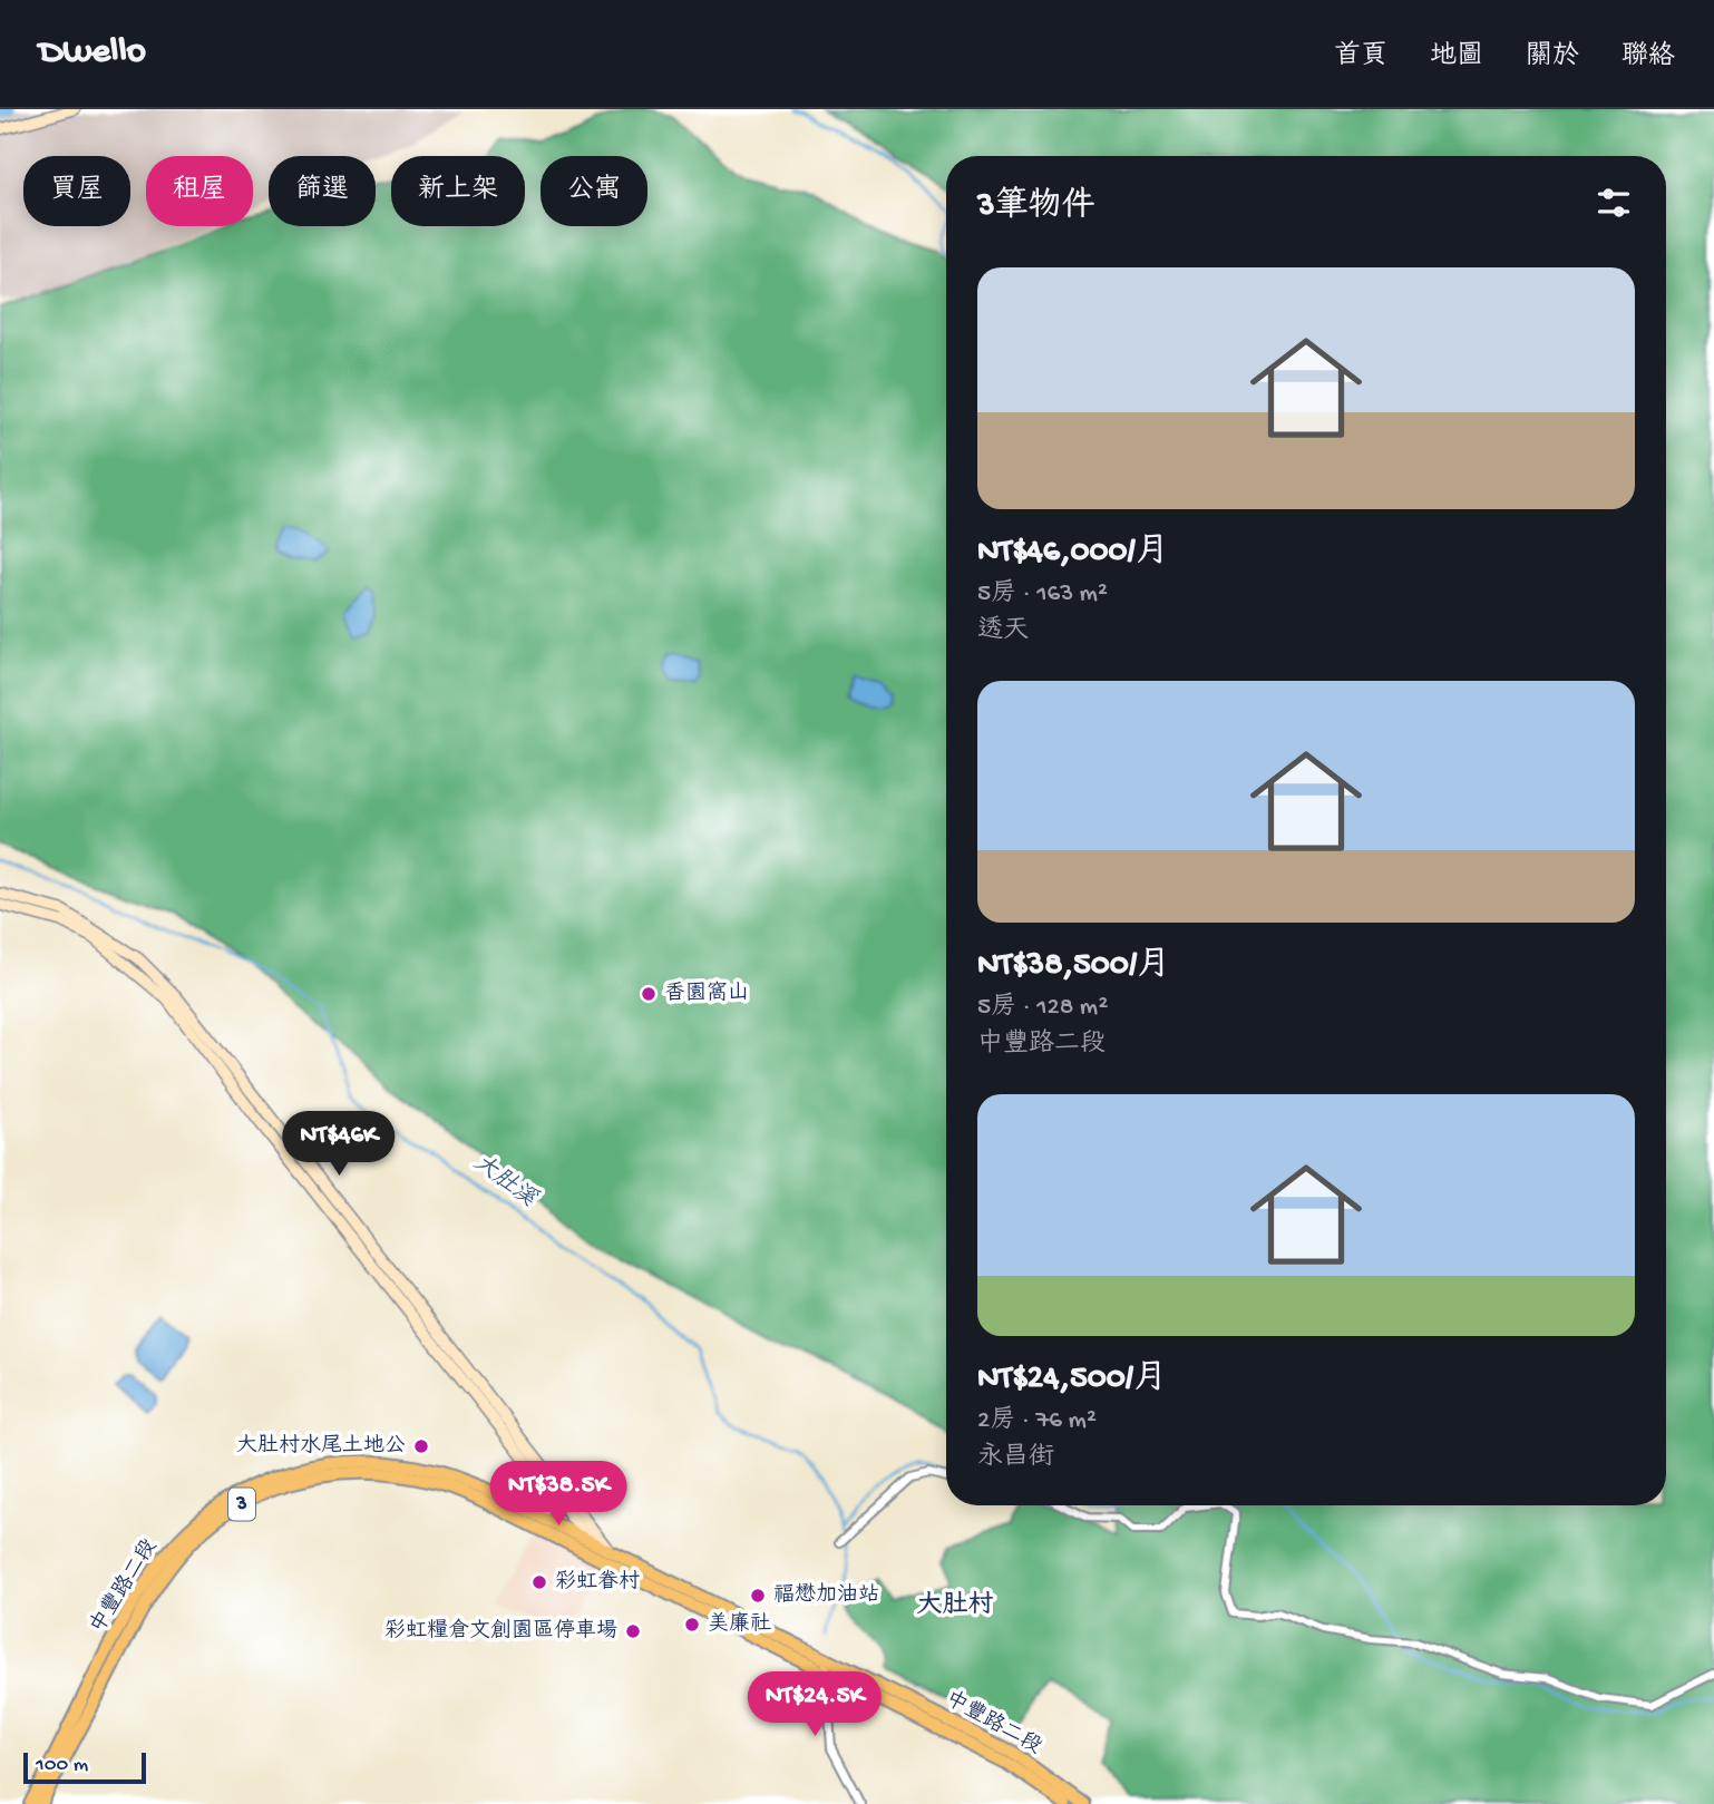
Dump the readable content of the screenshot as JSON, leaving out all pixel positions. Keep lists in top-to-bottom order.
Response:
{
  "streets": {
    "main road": ["3", "中豐路二段"]
  },
  "districts": ["大肚村"],
  "water": ["大肚溪"],
  "places": [
    "香園窩山",
    "大肚村水尾土地公",
    "彩虹眷村",
    "福懋加油站",
    "美廉社",
    "彩虹糧倉文創園區停車場"
  ],
  "scale_bar": "100 m",
  "page": {
    "header": "Dwello",
    "nav": [
      "首頁",
      "地圖",
      "關於",
      "聯絡"
    ],
    "chip": [
      "買屋",
      "租屋",
      "篩選",
      "新上架",
      "公寓"
    ],
    "heading": "3筆物件",
    "list": [
      {
        "name": "NT$46,000/月",
        "note": "5房 · 163 m² · 透天"
      },
      {
        "name": "NT$38,500/月",
        "note": "5房 · 128 m² · 中豐路二段"
      },
      {
        "name": "NT$24,500/月",
        "note": "2房 · 76 m² · 永昌街"
      }
    ],
    "price": ["NT$46K", "NT$38.5K", "NT$24.5K"],
    "scale": "100 m"
  }
}
